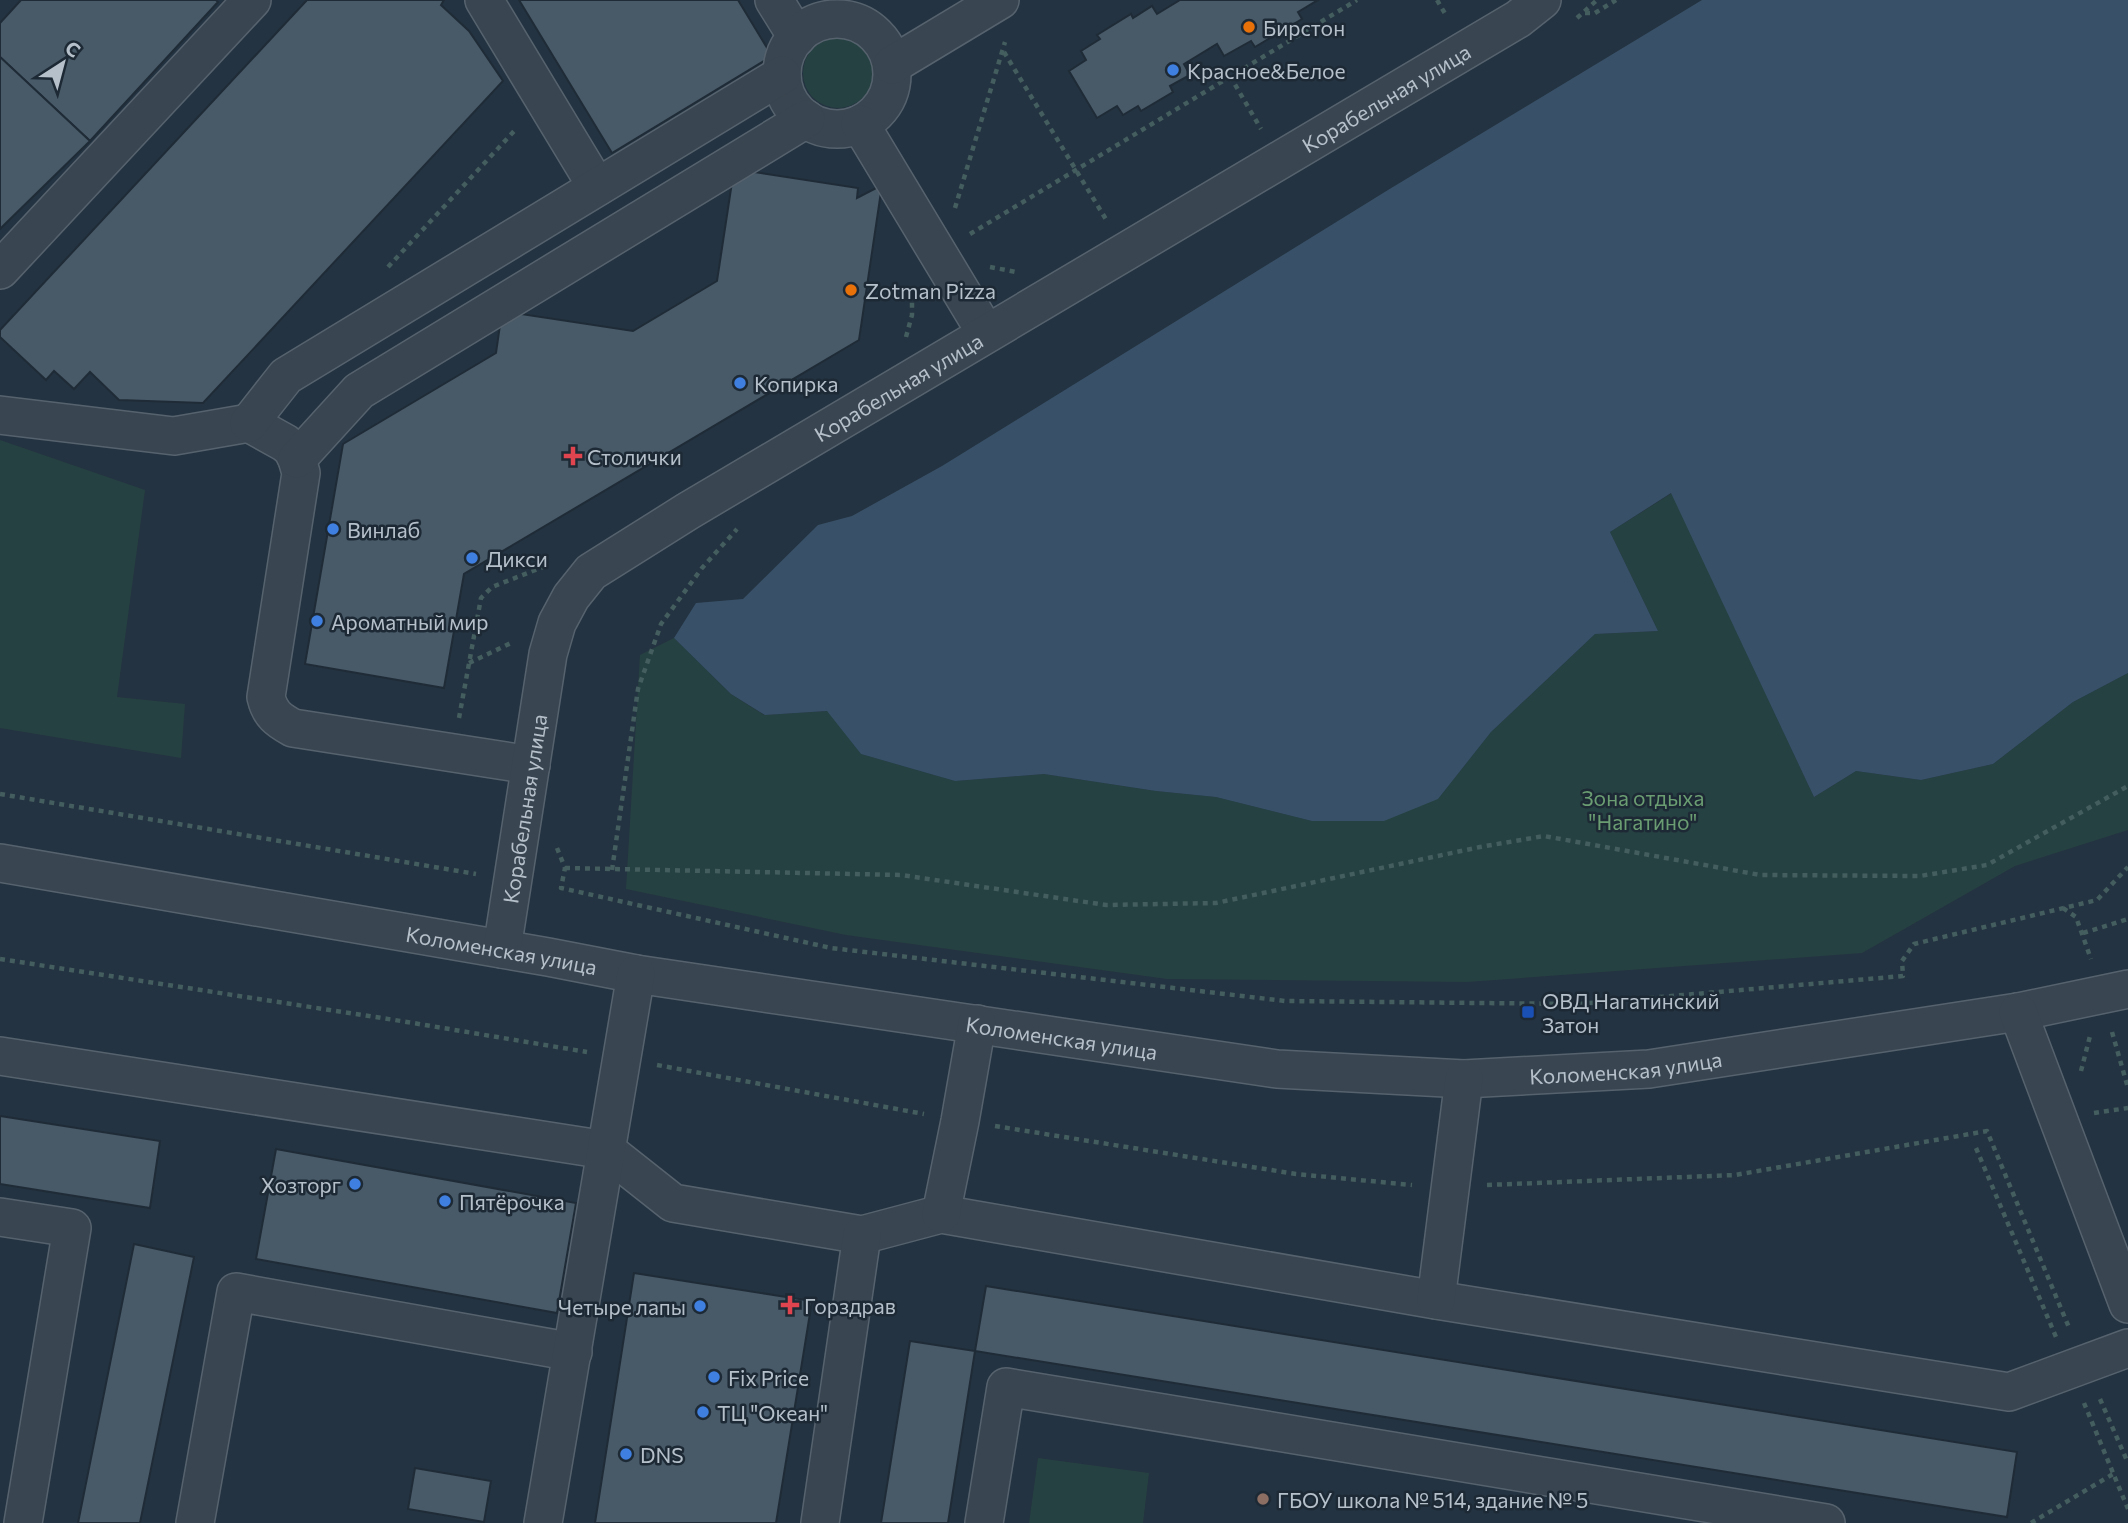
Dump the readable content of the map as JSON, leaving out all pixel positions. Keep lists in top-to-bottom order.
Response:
{
  "streets": {
    "street": ["Корабельная улица", "Коломенская улица"]
  },
  "crossings": [
    ["Корабельная улица", "Коломенская улица"]
  ],
  "parks": ["Зона отдыха \"Нагатино\""],
  "places": {
    "other": [
      "Бирстон",
      "Красное&Белое",
      "Zotman Pizza",
      "Копирка",
      "Винлаб",
      "Дикси",
      "Ароматный мир",
      "Хозторг",
      "Пятёрочка",
      "Четыре лапы",
      "Fix Price",
      "ТЦ \"Океан\"",
      "DNS",
      "ГБОУ школа № 514, здание № 5"
    ],
    "health": ["Столички", "Горздрав"],
    "transit": ["ОВД Нагатинский Затон"]
  },
  "north": "top right"
}
